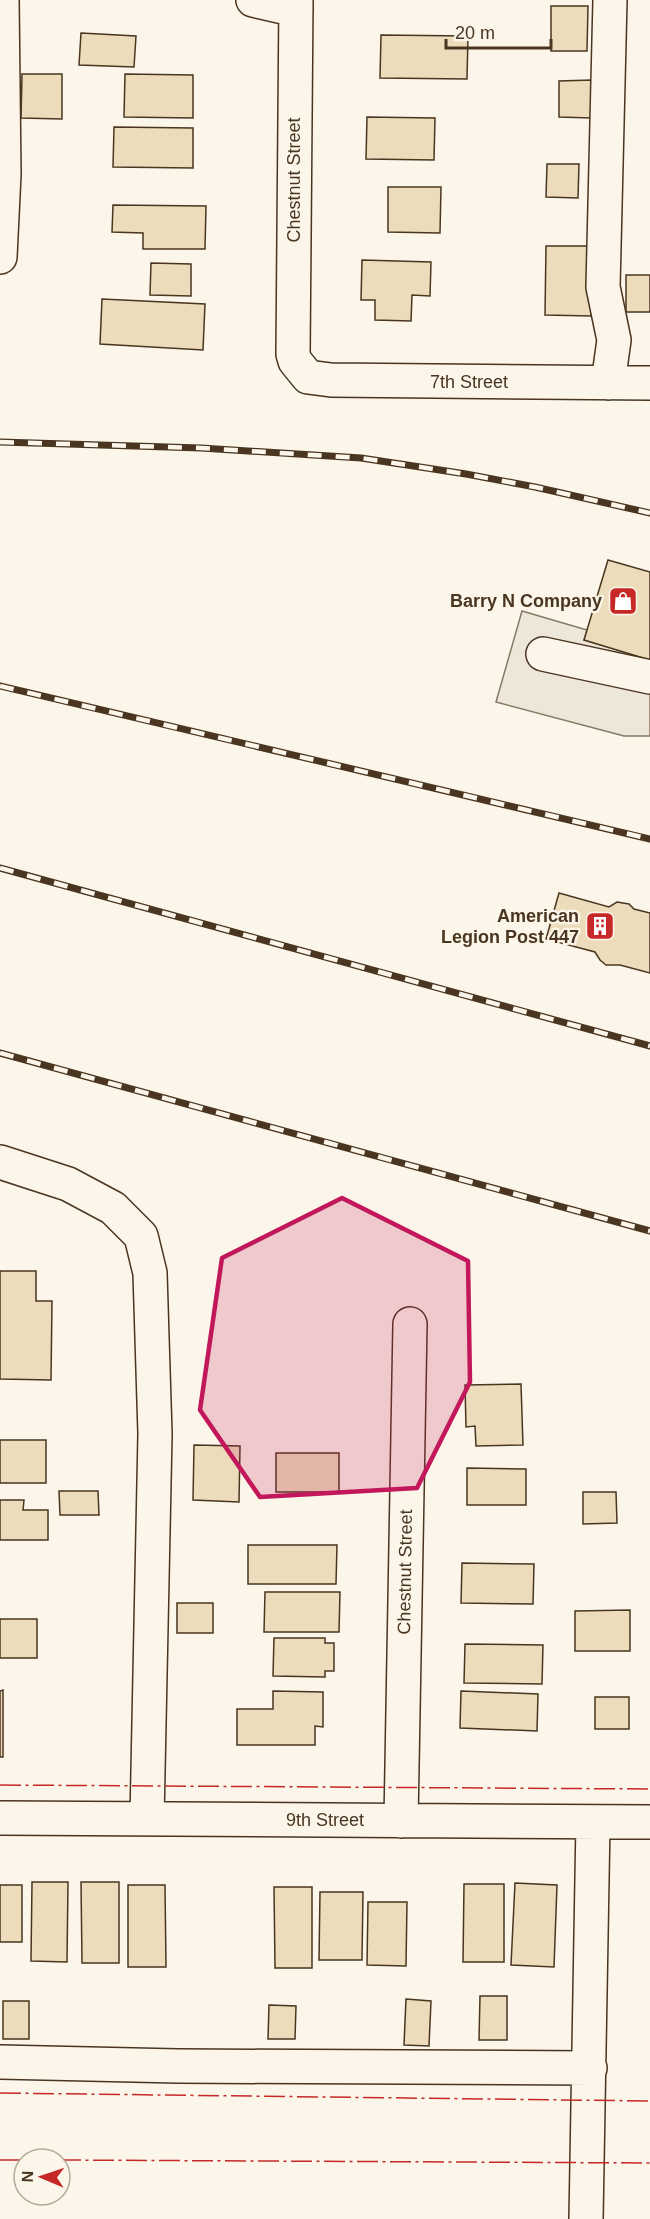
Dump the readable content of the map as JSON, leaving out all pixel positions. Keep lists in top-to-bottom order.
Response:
{
  "streets": {
    "street": ["Chestnut Street", "7th Street", "9th Street"]
  },
  "crossings": [
    ["Chestnut Street", "7th Street"],
    ["Chestnut Street", "9th Street"]
  ],
  "places": {
    "shop": ["Barry N Company"],
    "building": ["American Legion Post 447"]
  },
  "scale_bar": "20 m",
  "north": "left"
}
